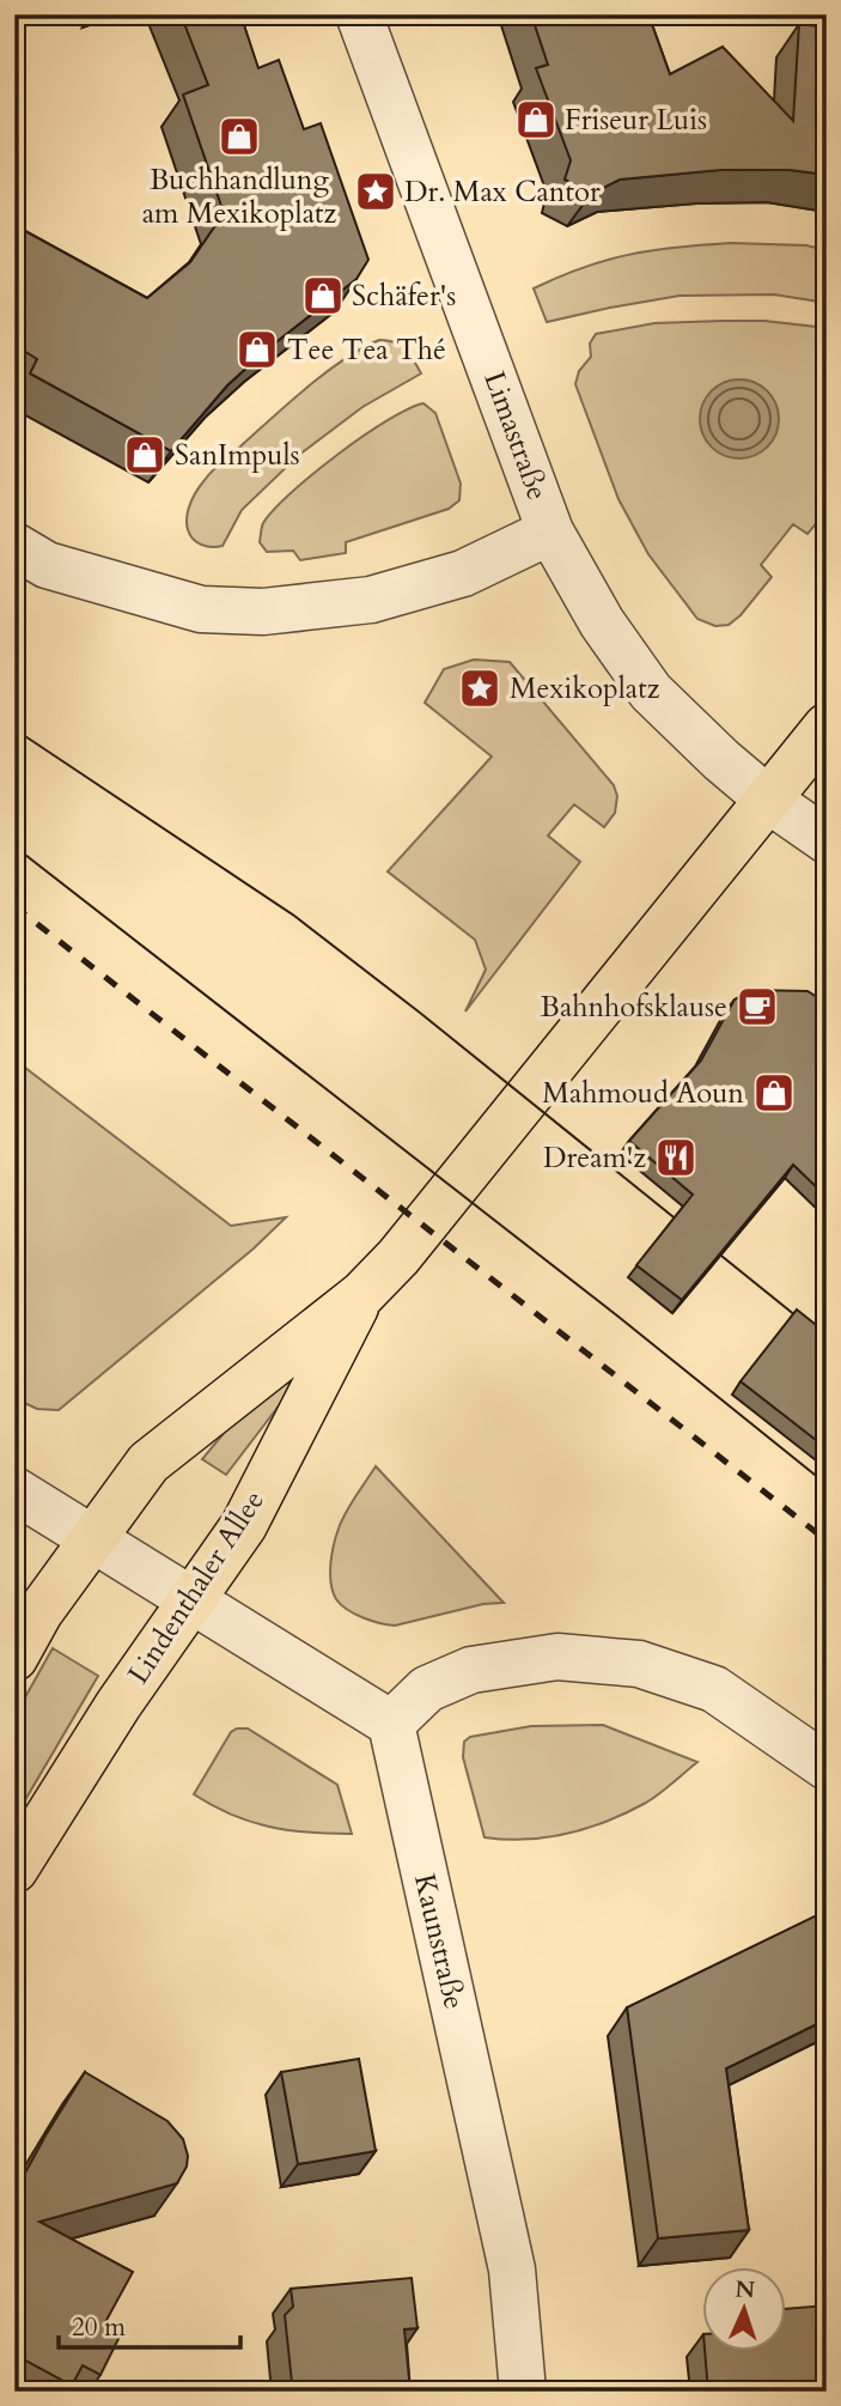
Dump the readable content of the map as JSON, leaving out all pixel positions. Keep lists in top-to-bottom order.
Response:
{
  "streets": {
    "main road": ["Lindenthaler Allee"],
    "street": ["Limastraße", "Kaunstraße"]
  },
  "crossings": [
    ["Limastraße", "Lindenthaler Allee"]
  ],
  "places": {
    "shop": [
      "Friseur Luis",
      "Buchhandlung am Mexikoplatz",
      "Schäfer's",
      "Tee Tea Thé",
      "SanImpuls",
      "Mahmoud Aoun"
    ],
    "place": ["Dr. Max Cantor", "Mexikoplatz"],
    "cafe": ["Bahnhofsklause"],
    "restaurant": ["Dream'z"]
  },
  "scale_bar": "20 m",
  "north": "top"
}
